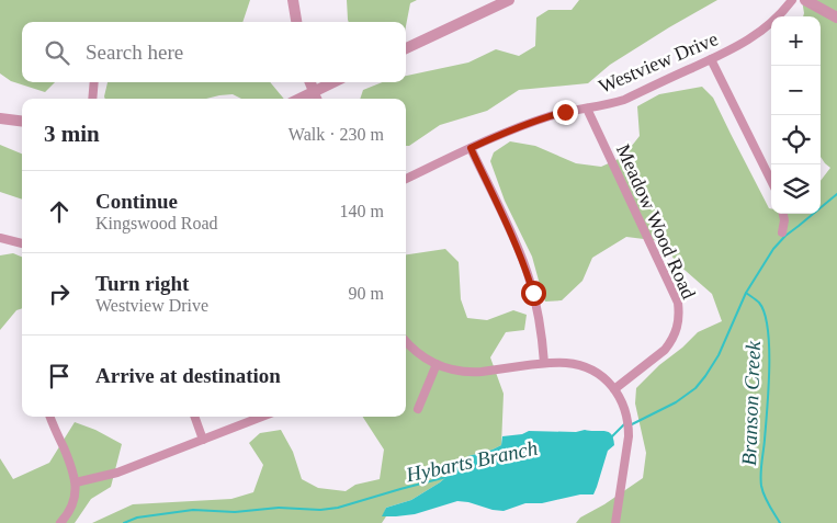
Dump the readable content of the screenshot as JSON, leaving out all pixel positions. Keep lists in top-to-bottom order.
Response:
{
  "streets": {
    "street": ["Westview Drive", "Meadow Wood Road"]
  },
  "crossings": [
    ["Westview Drive", "Meadow Wood Road"]
  ],
  "water": ["Branson Creek", "Hybarts Branch"],
  "page": {
    "map_buttons": ["+", "−"],
    "search": "Search here",
    "heading": ["3 min", "Walk · 230 m"],
    "list": [
      ["Continue", "Kingswood Road", "140 m"],
      ["Turn right", "Westview Drive", "90 m"],
      "Arrive at destination"
    ]
  }
}
